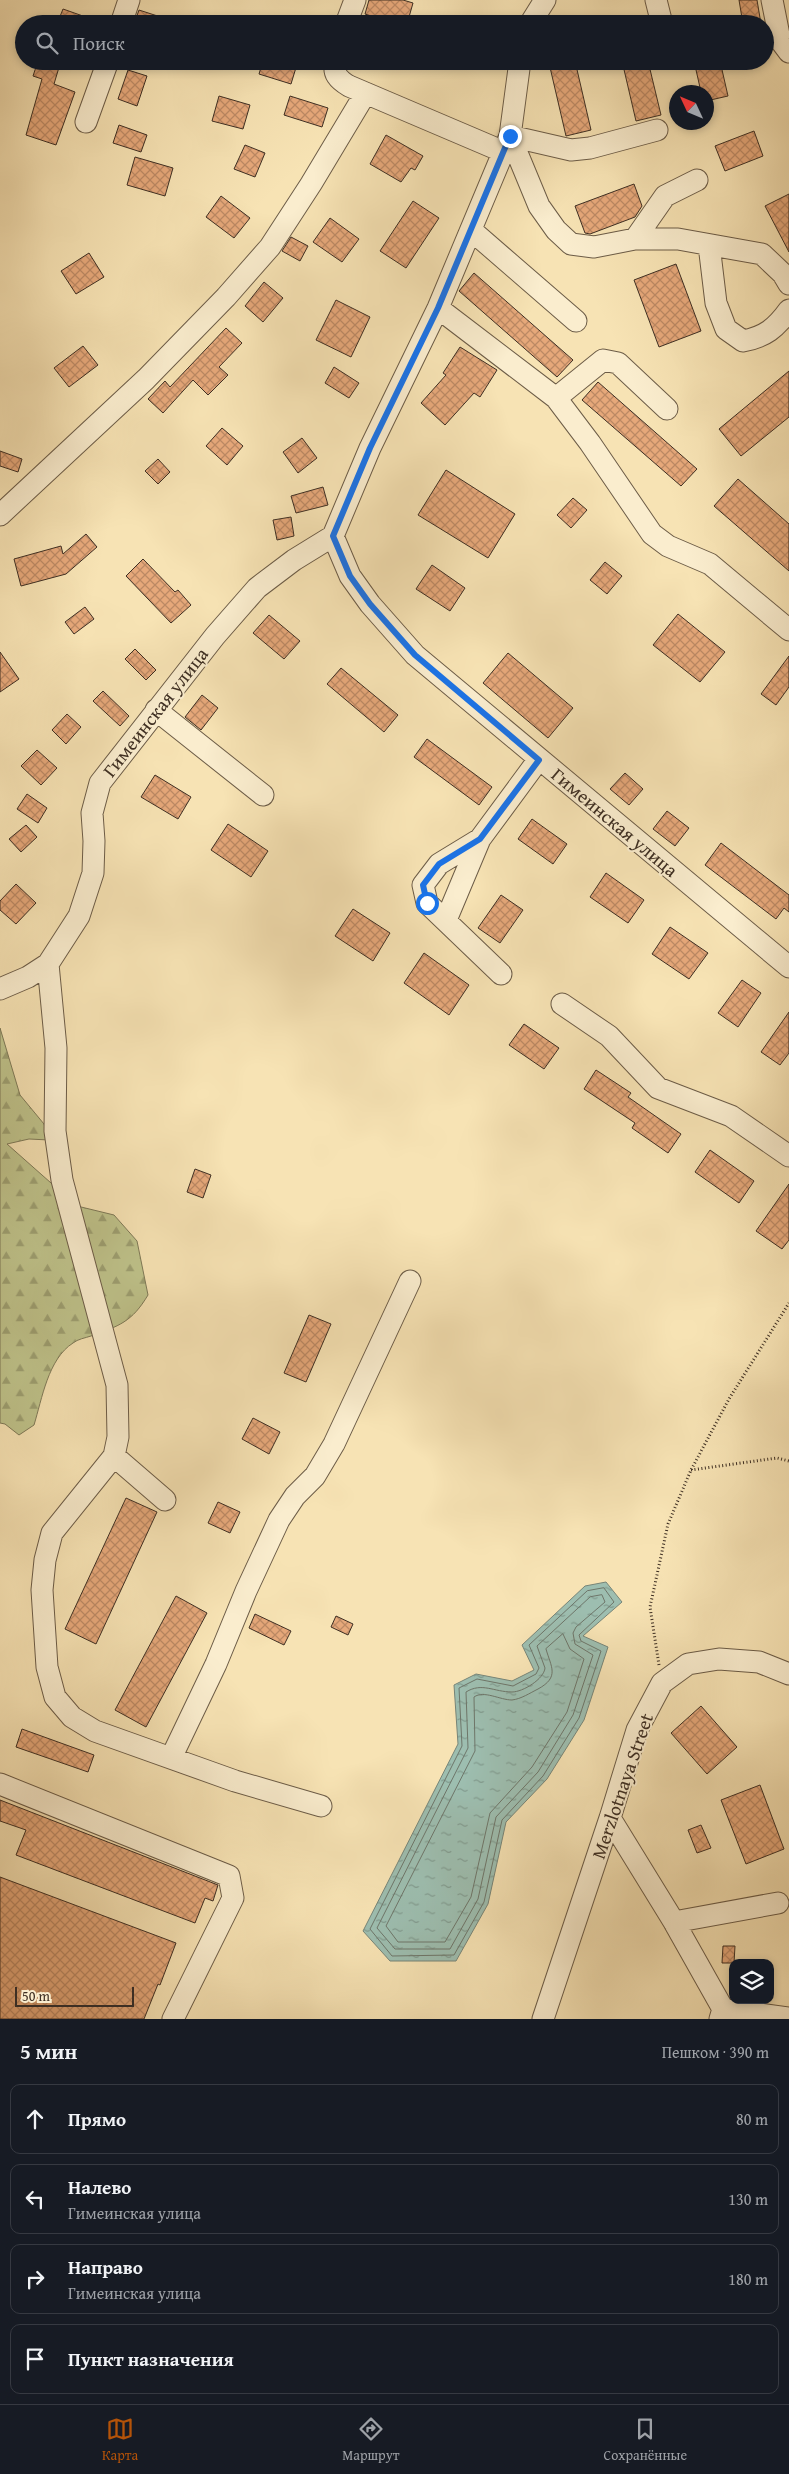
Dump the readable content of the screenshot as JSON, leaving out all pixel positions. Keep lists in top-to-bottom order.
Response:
{
  "streets": {
    "street": ["Гимеинская улица", "Merzlotnaya Street"]
  },
  "scale_bar": "50 m",
  "north": "top left",
  "page": {
    "search": "Поиск",
    "scale": "50 m",
    "heading": ["5 мин", "Пешком · 390 m"],
    "list": [
      ["Прямо", "80 m"],
      ["Налево", "Гимеинская улица", "130 m"],
      ["Направо", "Гимеинская улица", "180 m"],
      "Пункт назначения"
    ],
    "nav": ["Карта", "Маршрут", "Сохранённые"]
  }
}
